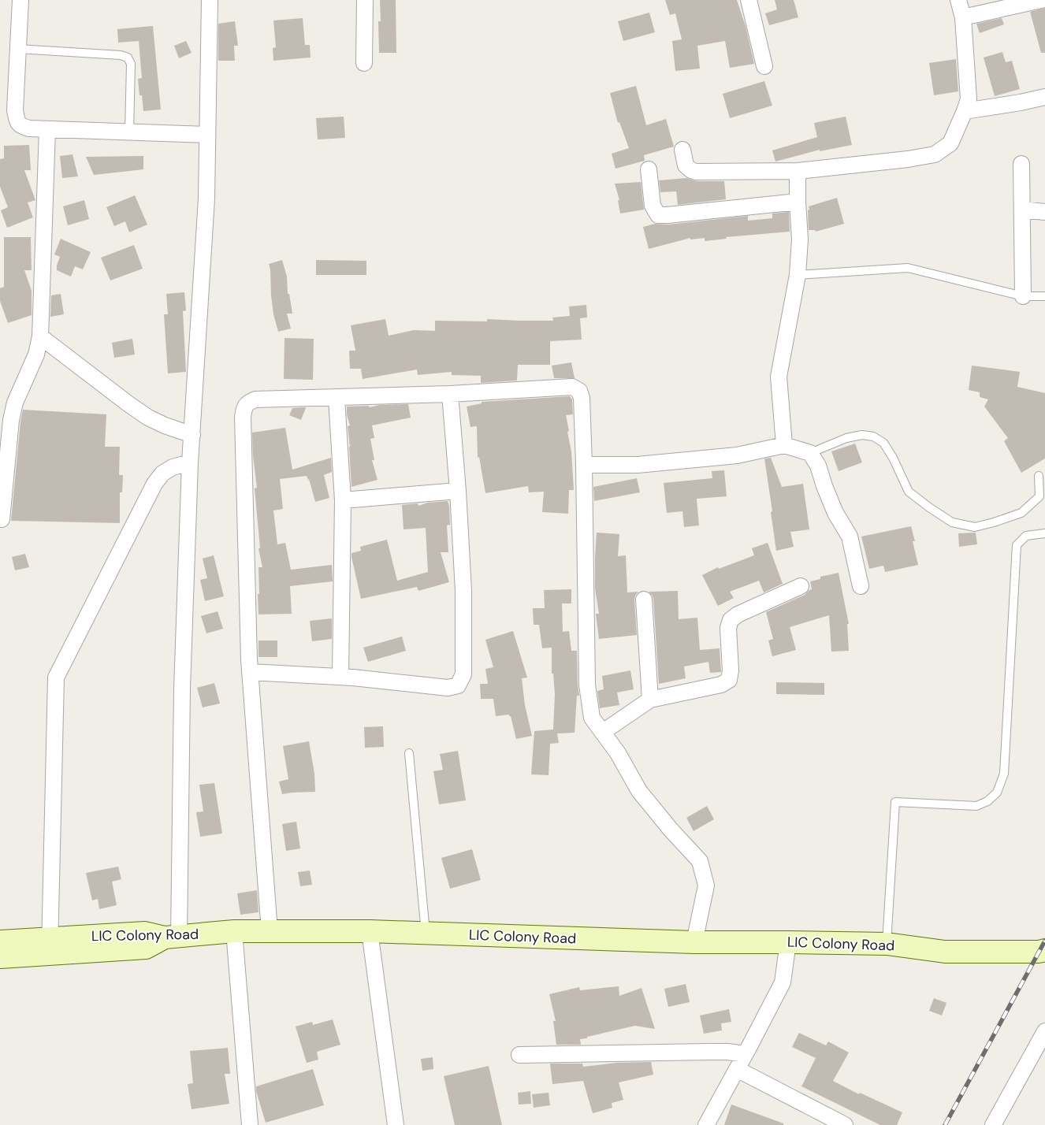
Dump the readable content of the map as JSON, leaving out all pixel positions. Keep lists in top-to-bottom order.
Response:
{
  "streets": {
    "main road": ["LIC Colony Road"]
  }
}
